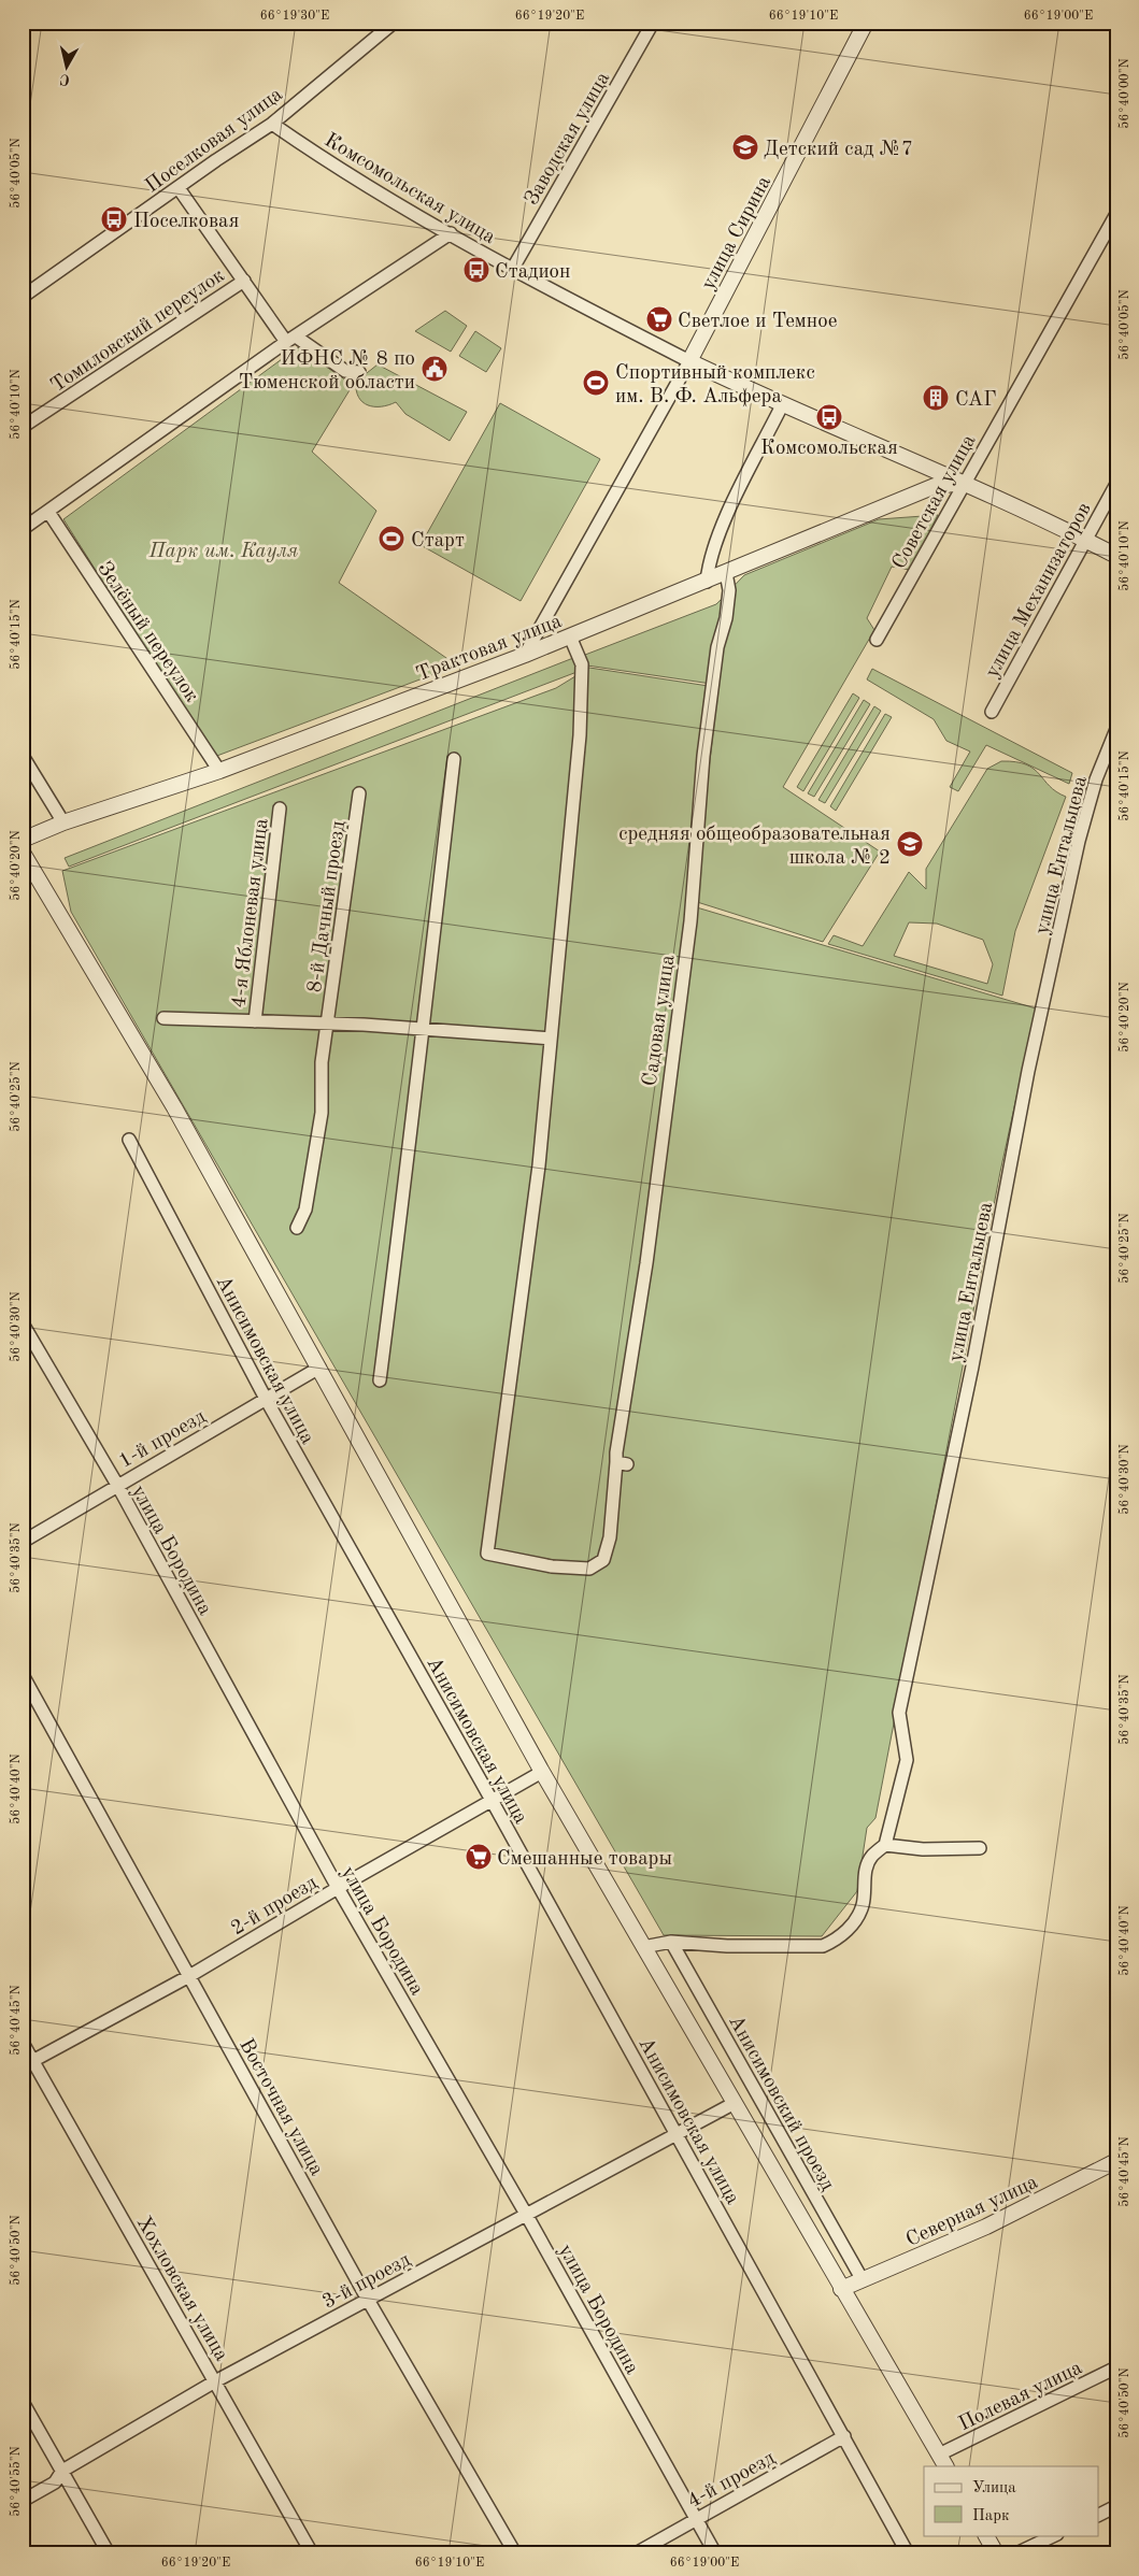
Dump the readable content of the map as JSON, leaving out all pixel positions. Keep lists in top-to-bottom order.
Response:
{
  "streets": {
    "street": [
      "Заводская улица",
      "Поселковая улица",
      "Комсомольская улица",
      "улица Сирина",
      "Томиловский переулок",
      "Советская улица",
      "улица Механизаторов",
      "Зелёный переулок",
      "Трактовая улица",
      "улица Ентальцева",
      "8-й Дачный проезд",
      "4-я Яблоневая улица",
      "Садовая улица",
      "Анисимовская улица",
      "1-й проезд",
      "улица Бородина",
      "2-й проезд",
      "Анисимовский проезд",
      "Восточная улица",
      "Северная улица",
      "3-й проезд",
      "Хохловская улица",
      "Полевая улица",
      "4-й проезд"
    ]
  },
  "crossings": [
    ["Заводская улица", "Комсомольская улица"],
    ["Поселковая улица", "Комсомольская улица"],
    ["Комсомольская улица", "улица Сирина"],
    ["Комсомольская улица", "Советская улица"],
    ["Комсомольская улица", "улица Механизаторов"],
    ["Комсомольская улица", "Трактовая улица"],
    ["улица Сирина", "Трактовая улица"],
    ["Советская улица", "Трактовая улица"],
    ["Зелёный переулок", "Трактовая улица"],
    ["Трактовая улица", "Садовая улица"],
    ["Анисимовская улица", "1-й проезд"],
    ["Анисимовская улица", "2-й проезд"],
    ["Анисимовская улица", "3-й проезд"],
    ["Анисимовская улица", "4-й проезд"],
    ["1-й проезд", "улица Бородина"],
    ["улица Бородина", "2-й проезд"],
    ["улица Бородина", "3-й проезд"],
    ["улица Бородина", "4-й проезд"],
    ["2-й проезд", "Восточная улица"],
    ["2-й проезд", "Хохловская улица"],
    ["Анисимовский проезд", "Северная улица"],
    ["Восточная улица", "3-й проезд"],
    ["3-й проезд", "Хохловская улица"]
  ],
  "parks": ["Парк им. Кауля"],
  "places": {
    "school or university": ["Детский сад №7", "средняя общеобразовательная школа № 2"],
    "bus stop": ["Поселковая", "Стадион", "Комсомольская"],
    "supermarket": ["Светлое и Темное", "Смешанные товары"],
    "public building": ["ИФНС № 8 по Тюменской области"],
    "sports": ["Спортивный комплекс им. В. Ф. Альфера", "Старт"],
    "building": ["САГ"]
  },
  "legend": ["Улица", "Парк"],
  "north": "bottom",
  "coordinates": [
    "66°19'30\"E",
    "66°19'20\"E",
    "66°19'10\"E",
    "66°19'00\"E",
    "56°40'00\"N",
    "56°40'05\"N",
    "56°40'10\"N",
    "56°40'15\"N",
    "56°40'20\"N",
    "56°40'25\"N",
    "56°40'30\"N",
    "56°40'35\"N",
    "56°40'40\"N",
    "56°40'45\"N",
    "56°40'50\"N",
    "56°40'55\"N"
  ]
}
